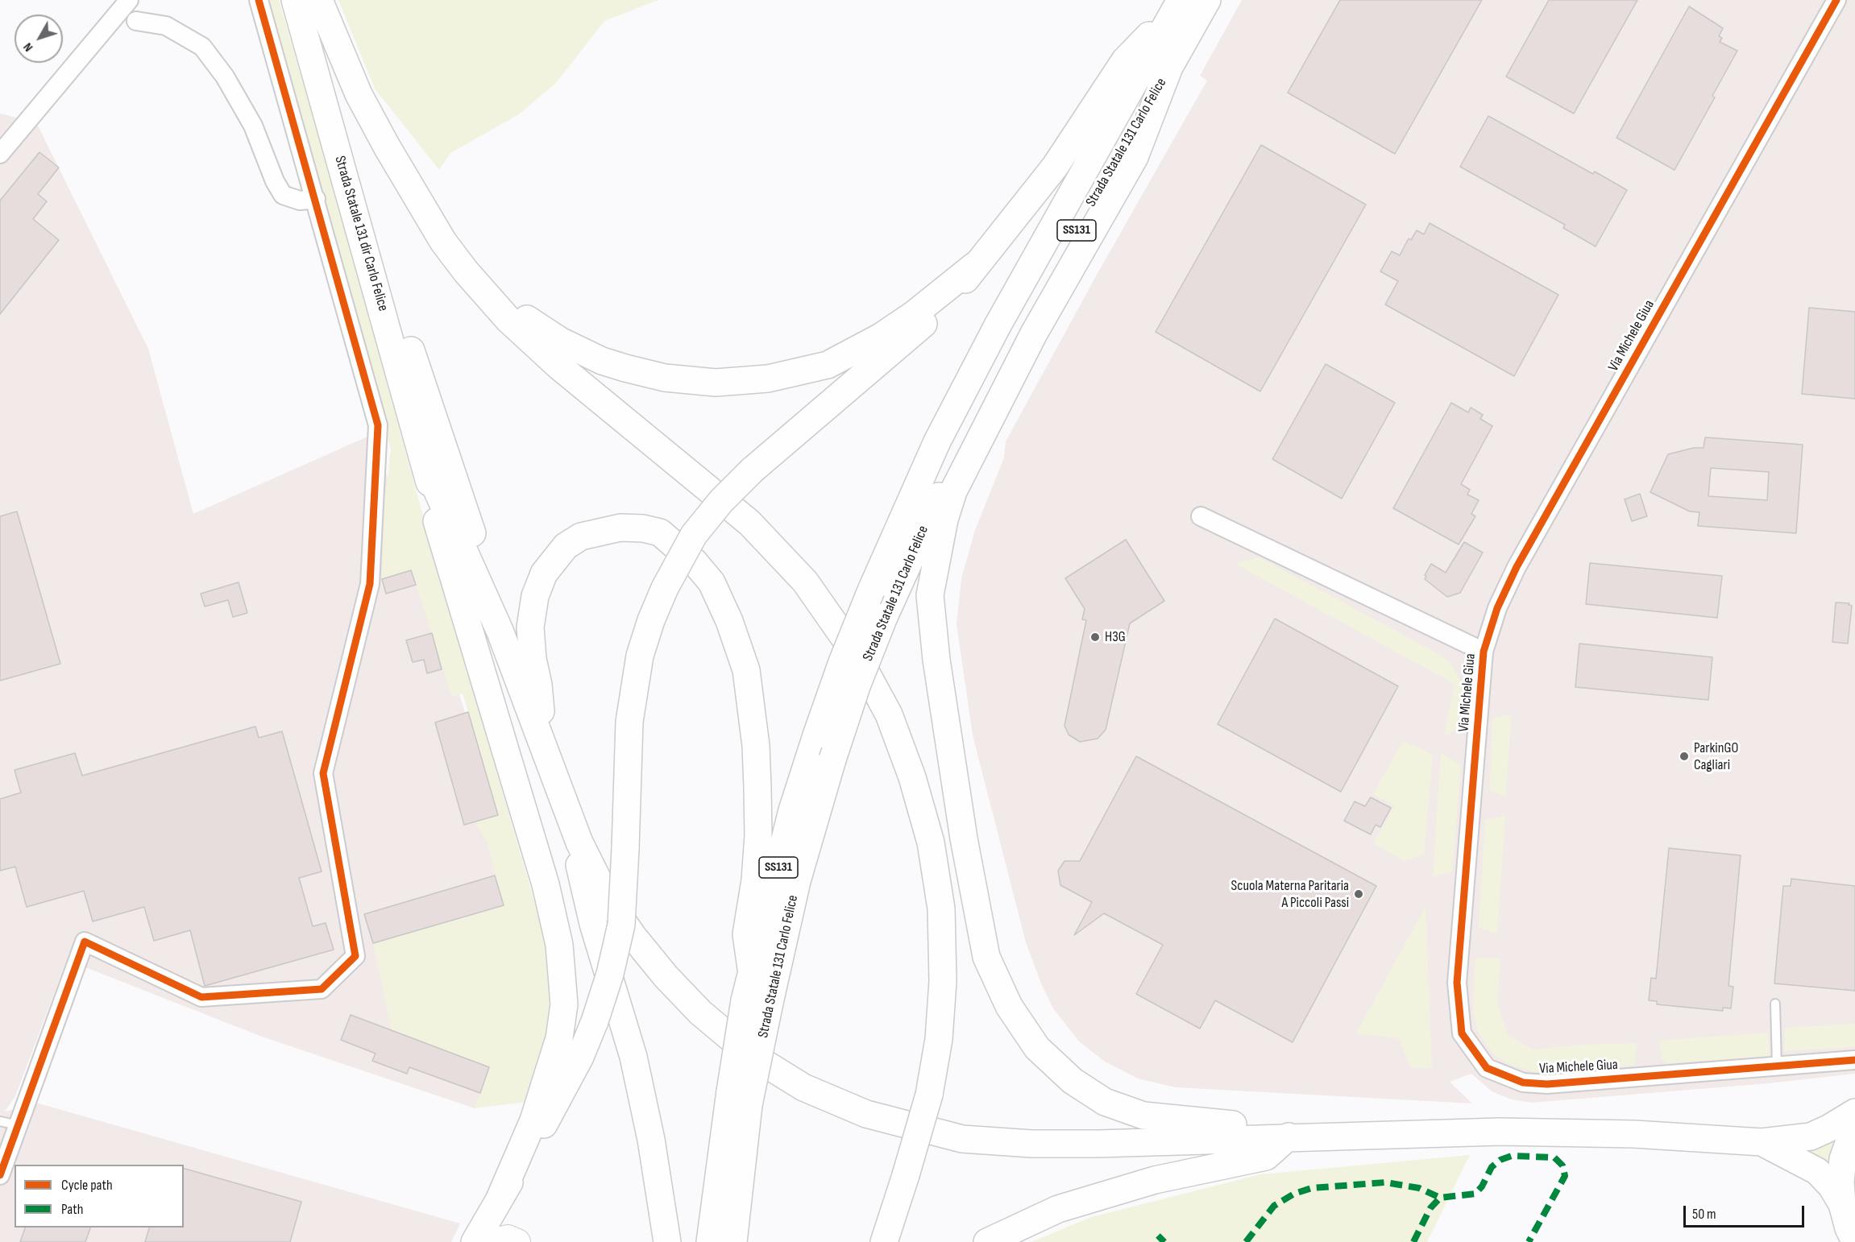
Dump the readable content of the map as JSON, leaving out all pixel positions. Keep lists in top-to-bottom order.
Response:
{
  "streets": {
    "main road": ["Strada Statale 131 Carlo Felice", "SS131", "Strada Statale 131 dir Carlo Felice"],
    "street": ["Via Michele Giua"]
  },
  "places": ["H3G", "ParkinGO Cagliari", "Scuola Materna Paritaria A Piccoli Passi"],
  "legend": ["Cycle path", "Path"],
  "scale_bar": "50 m",
  "north": "bottom left"
}
